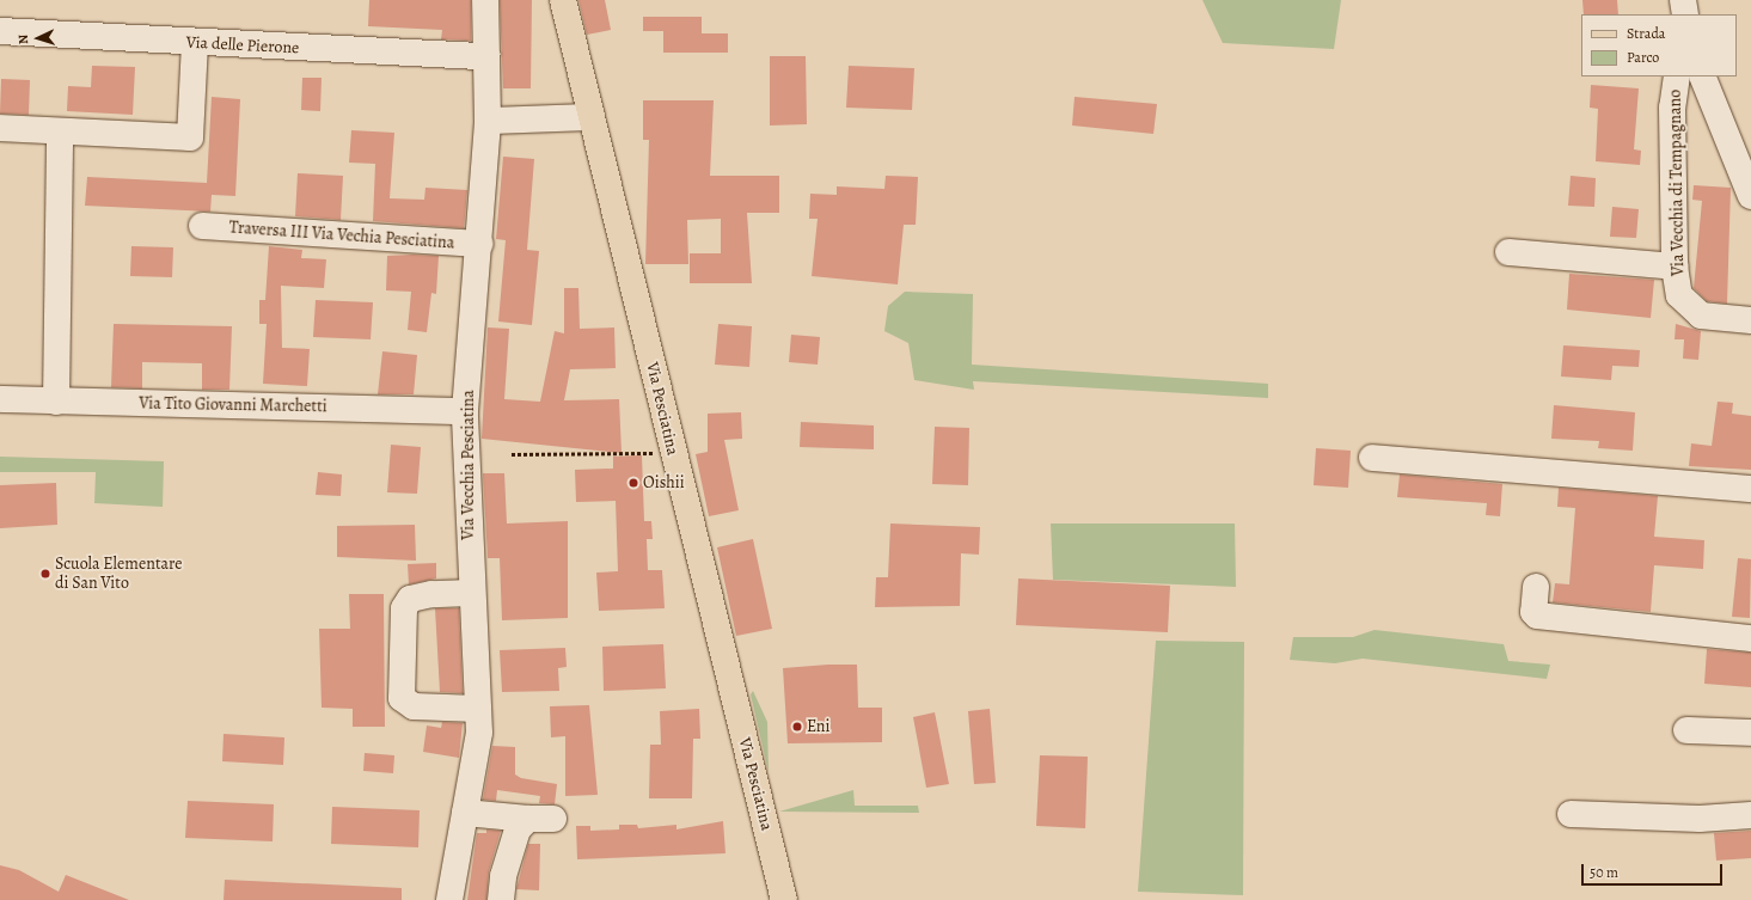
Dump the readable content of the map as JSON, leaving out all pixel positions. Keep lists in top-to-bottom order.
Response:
{
  "streets": {
    "main road": ["Via Pesciatina"],
    "street": [
      "Via delle Pierone",
      "Via Vecchia di Tempagnano",
      "Traversa III Via Vechia Pesciatina",
      "Via Tito Giovanni Marchetti",
      "Via Vecchia Pesciatina"
    ]
  },
  "crossings": [
    ["Via delle Pierone", "Via Vecchia Pesciatina"],
    ["Traversa III Via Vechia Pesciatina", "Via Vecchia Pesciatina"],
    ["Via Tito Giovanni Marchetti", "Via Vecchia Pesciatina"]
  ],
  "places": ["Oishii", "Scuola Elementare di San Vito", "Eni"],
  "legend": ["Strada", "Parco"],
  "scale_bar": "50 m",
  "north": "left"
}
